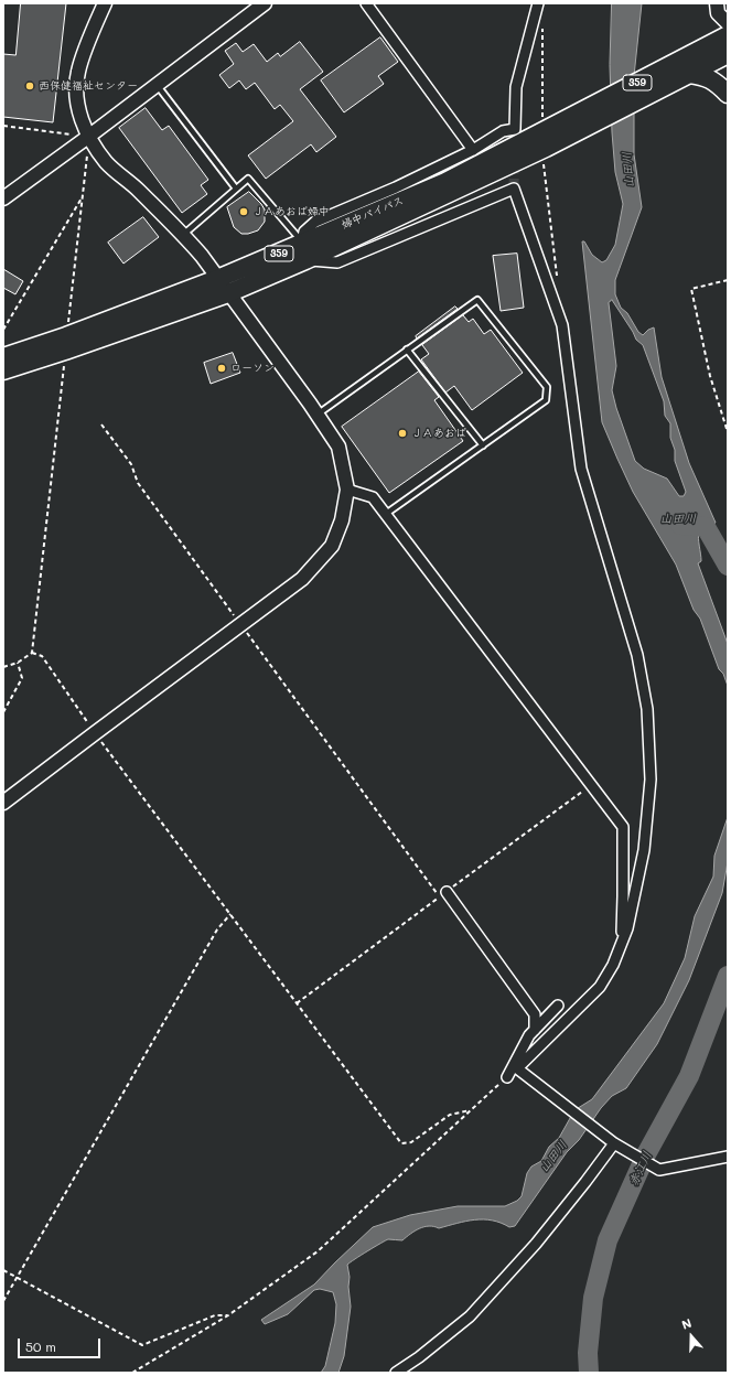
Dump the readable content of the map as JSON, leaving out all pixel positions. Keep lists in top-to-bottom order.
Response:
{
  "streets": {
    "highway": ["359", "婦中バイパス"]
  },
  "water": ["山田川", "赤江川"],
  "places": [
    "西保健福祉センター",
    "ＪＡあおば婦中",
    "ローソン",
    "ＪＡあおば"
  ],
  "scale_bar": "50 m",
  "north": "top"
}
